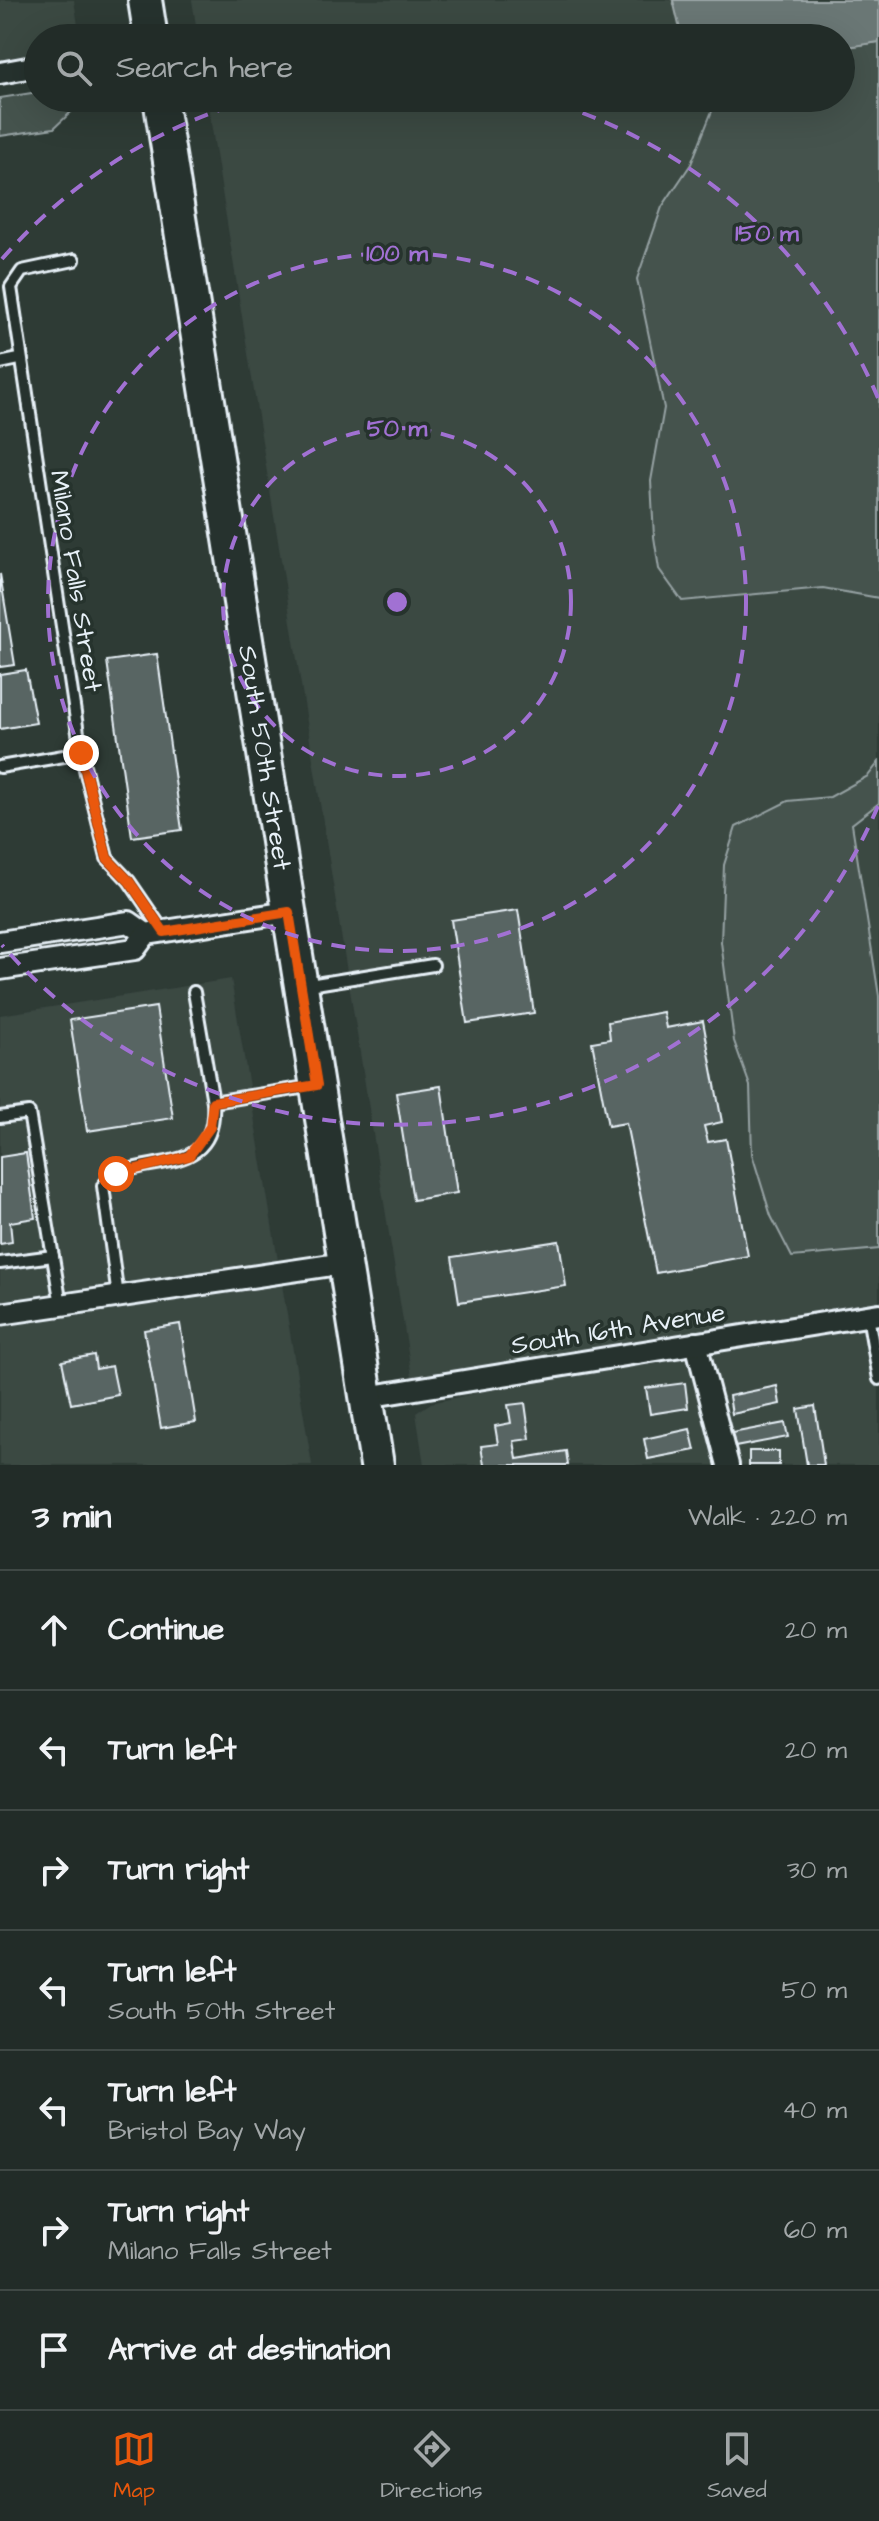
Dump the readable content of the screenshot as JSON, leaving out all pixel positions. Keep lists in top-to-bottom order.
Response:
{
  "streets": {
    "main road": ["South 50th Street"],
    "street": ["South 16th Avenue"],
    "lane": ["Milano Falls Street"]
  },
  "crossings": [
    ["South 50th Street", "South 16th Avenue"]
  ],
  "page": {
    "search": "Search here",
    "heading": ["3 min", "Walk · 220 m"],
    "list": [
      ["Continue", "20 m"],
      ["Turn left", "20 m"],
      ["Turn right", "30 m"],
      ["Turn left", "South 50th Street", "50 m"],
      ["Turn left", "Bristol Bay Way", "40 m"],
      ["Turn right", "Milano Falls Street", "60 m"],
      "Arrive at destination"
    ],
    "nav": ["Map", "Directions", "Saved"]
  },
  "rings": ["150 m", "100 m", "50 m"]
}
